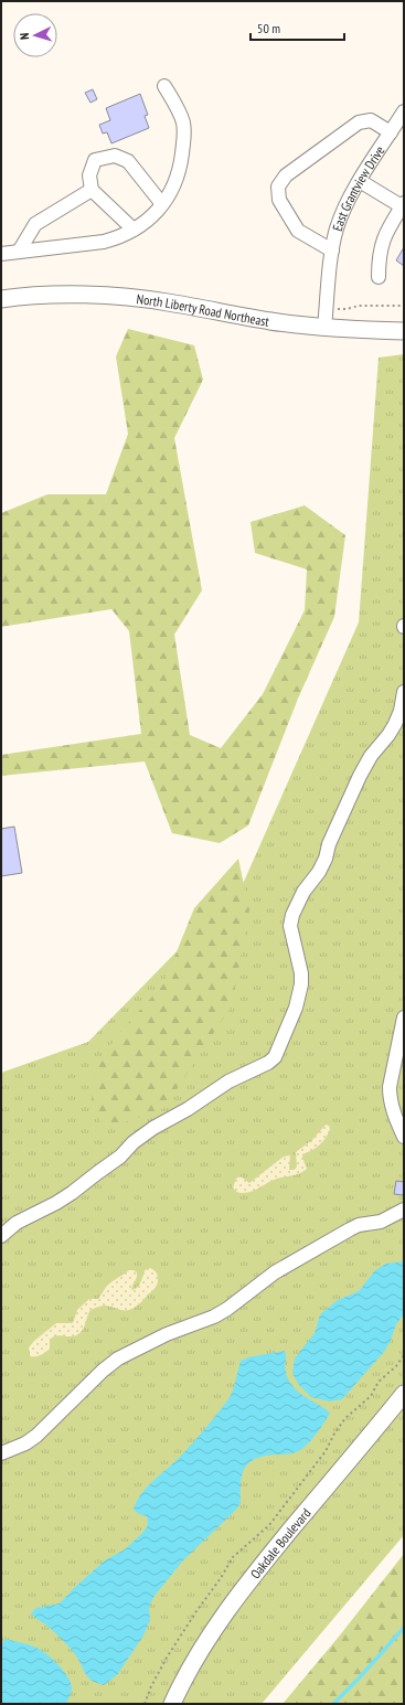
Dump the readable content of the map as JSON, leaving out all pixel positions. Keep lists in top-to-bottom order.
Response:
{
  "streets": {
    "main road": ["North Liberty Road Northeast", "Oakdale Boulevard"],
    "street": ["East Grantview Drive"]
  },
  "crossings": [
    ["East Grantview Drive", "North Liberty Road Northeast"]
  ],
  "scale_bar": "50 m",
  "north": "left"
}
